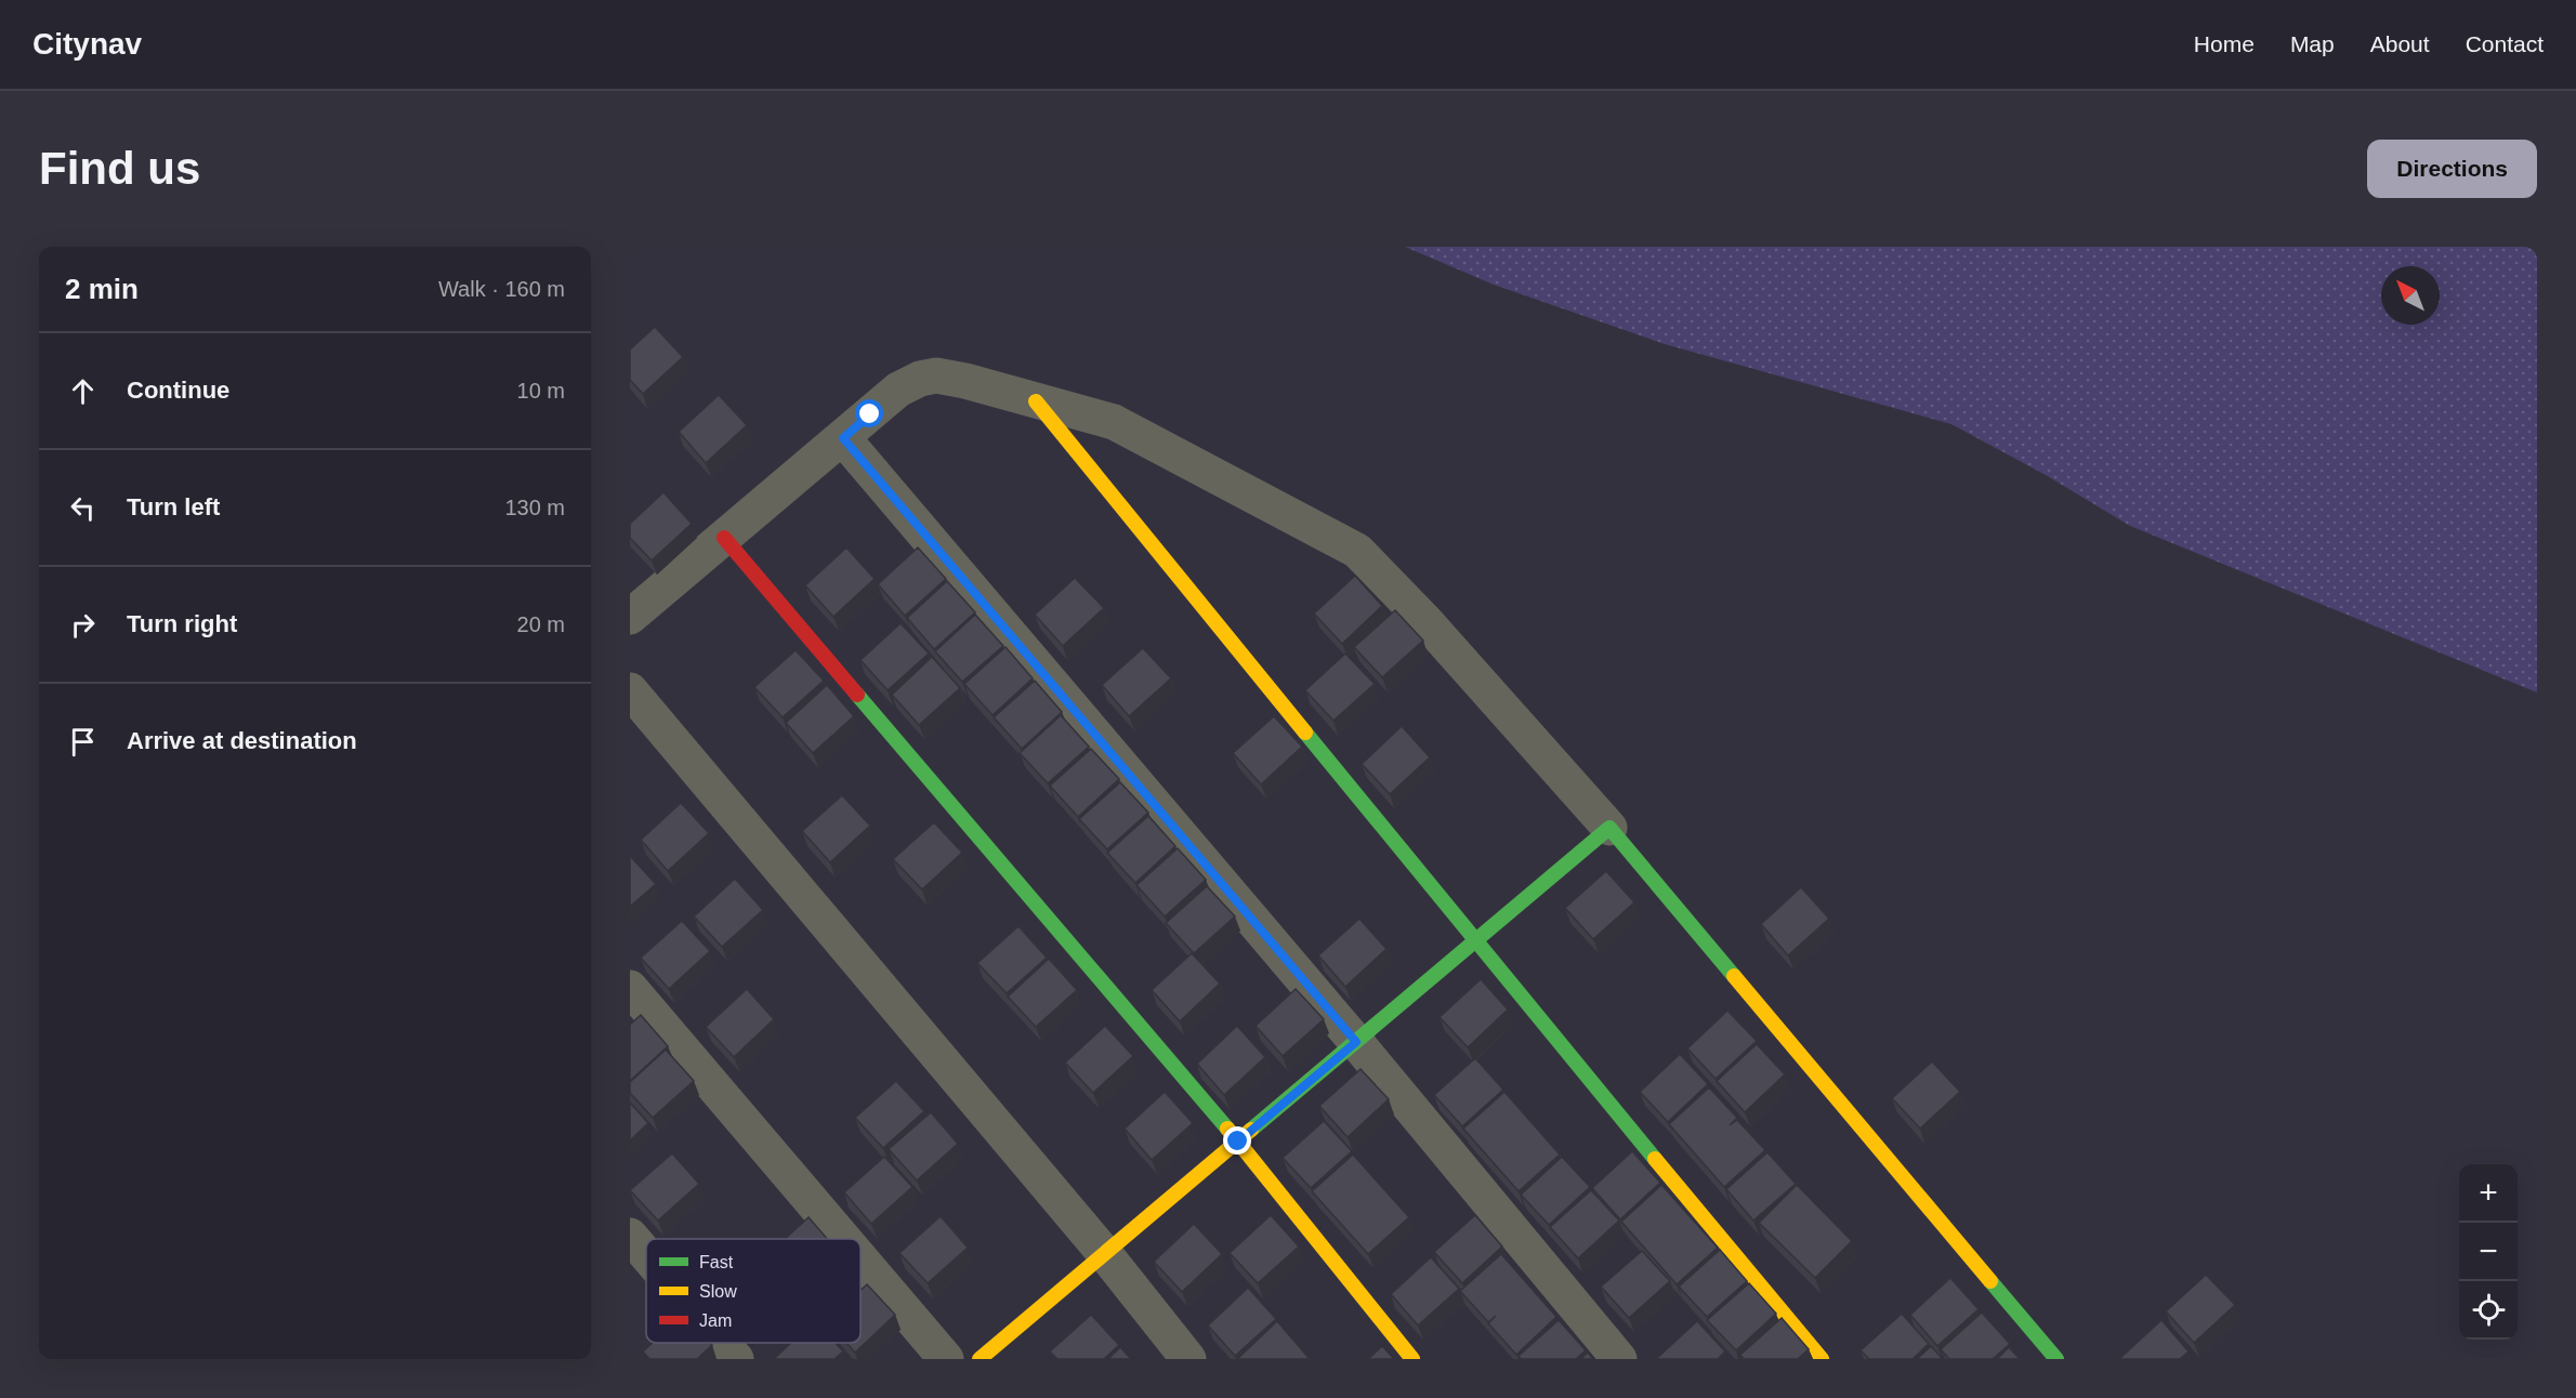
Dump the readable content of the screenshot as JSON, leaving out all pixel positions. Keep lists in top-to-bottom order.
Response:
{
  "legend": ["Fast", "Slow", "Jam"],
  "north": "top left",
  "page": {
    "header": "Citynav",
    "nav": [
      "Home",
      "Map",
      "About",
      "Contact"
    ],
    "buttons": "Directions",
    "title": "Find us",
    "heading": ["2 min", "Walk · 160 m"],
    "list": [
      ["Continue", "10 m"],
      ["Turn left", "130 m"],
      ["Turn right", "20 m"],
      "Arrive at destination"
    ],
    "map_buttons": ["+", "−"]
  }
}
